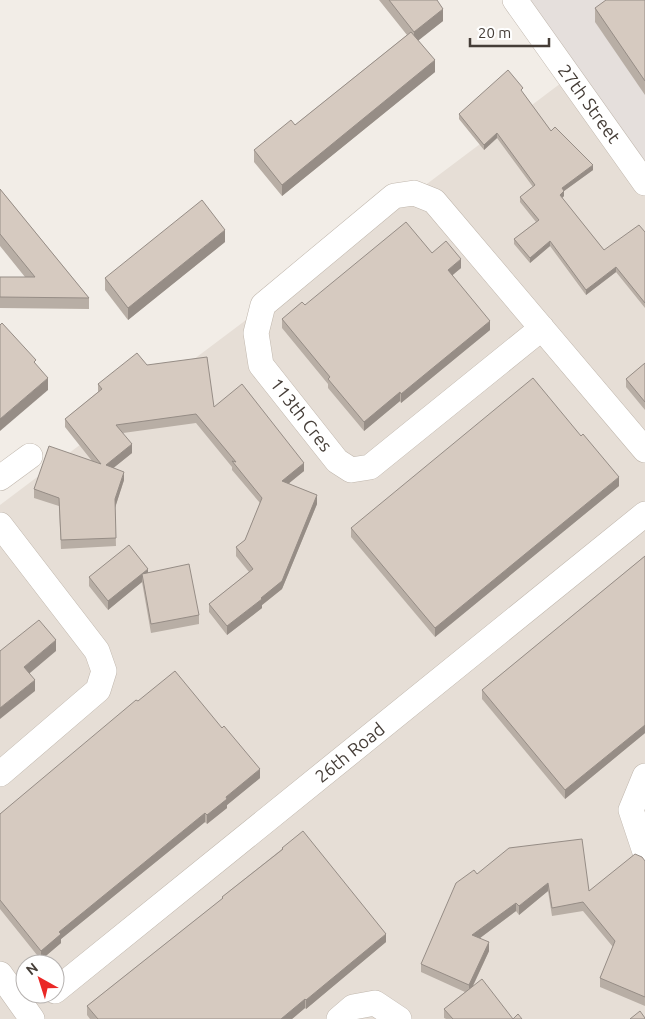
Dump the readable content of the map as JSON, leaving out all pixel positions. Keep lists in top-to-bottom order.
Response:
{
  "streets": {
    "street": ["27th Street", "113th Cres", "26th Road"]
  },
  "scale_bar": "20 m",
  "north": "top left"
}
